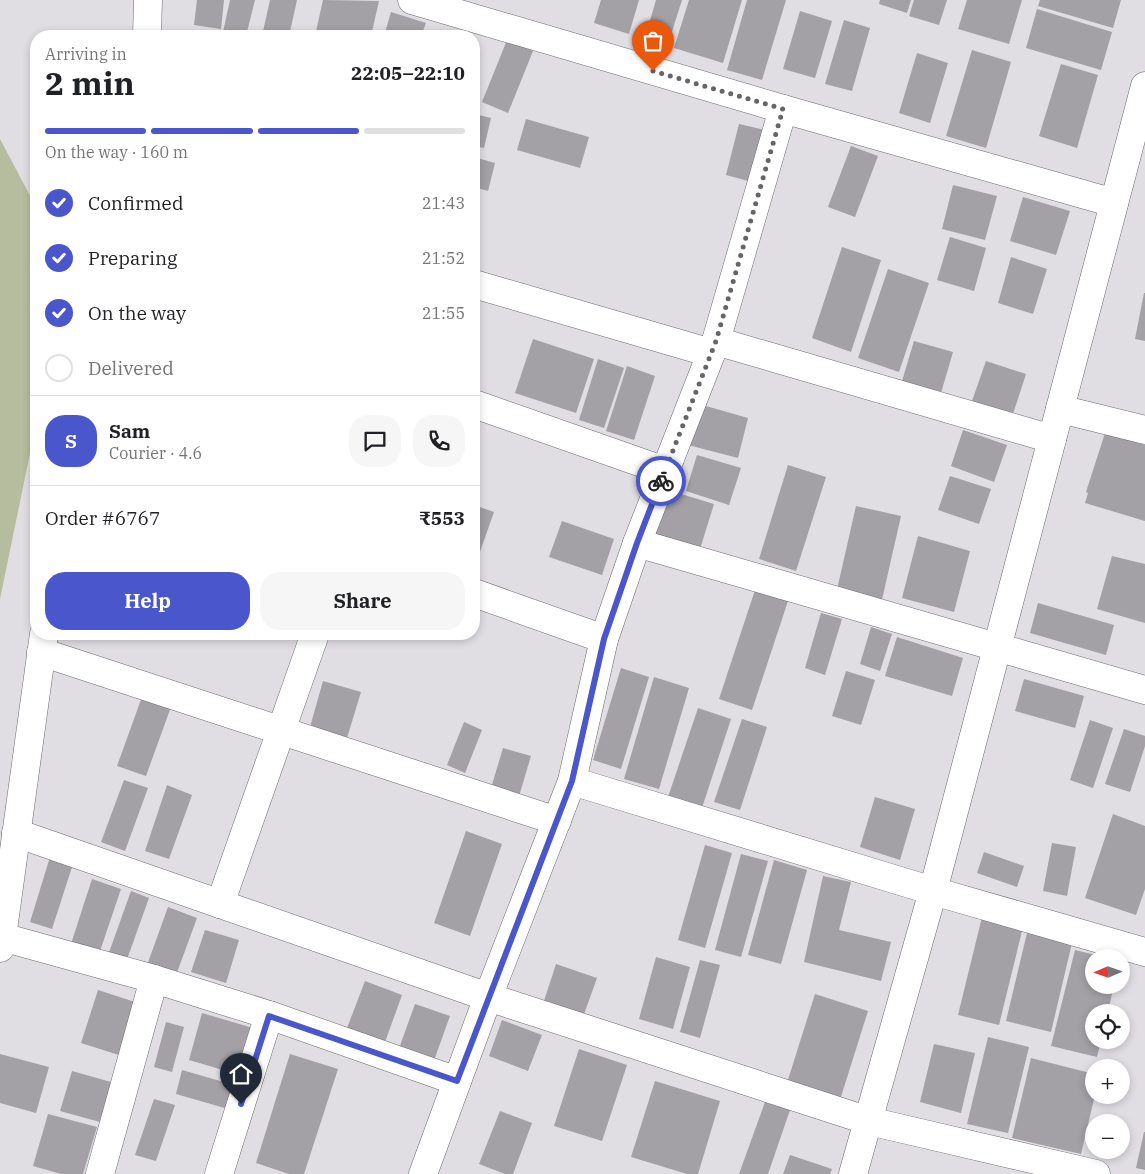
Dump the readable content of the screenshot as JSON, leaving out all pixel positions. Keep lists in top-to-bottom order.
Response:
{
  "north": "left",
  "page": {
    "heading": ["2 min", "Arriving in", "22:05–22:10"],
    "panel": [
      "Sam",
      "Courier · 4.6",
      "Order #6767",
      "₹553"
    ],
    "bar": "On the way · 160 m",
    "list": [
      ["Confirmed", "21:43"],
      ["Preparing", "21:52"],
      ["On the way", "21:55"],
      "Delivered"
    ],
    "round": "S",
    "buttons": ["Help", "Share"],
    "map_buttons": ["+", "−"]
  }
}
